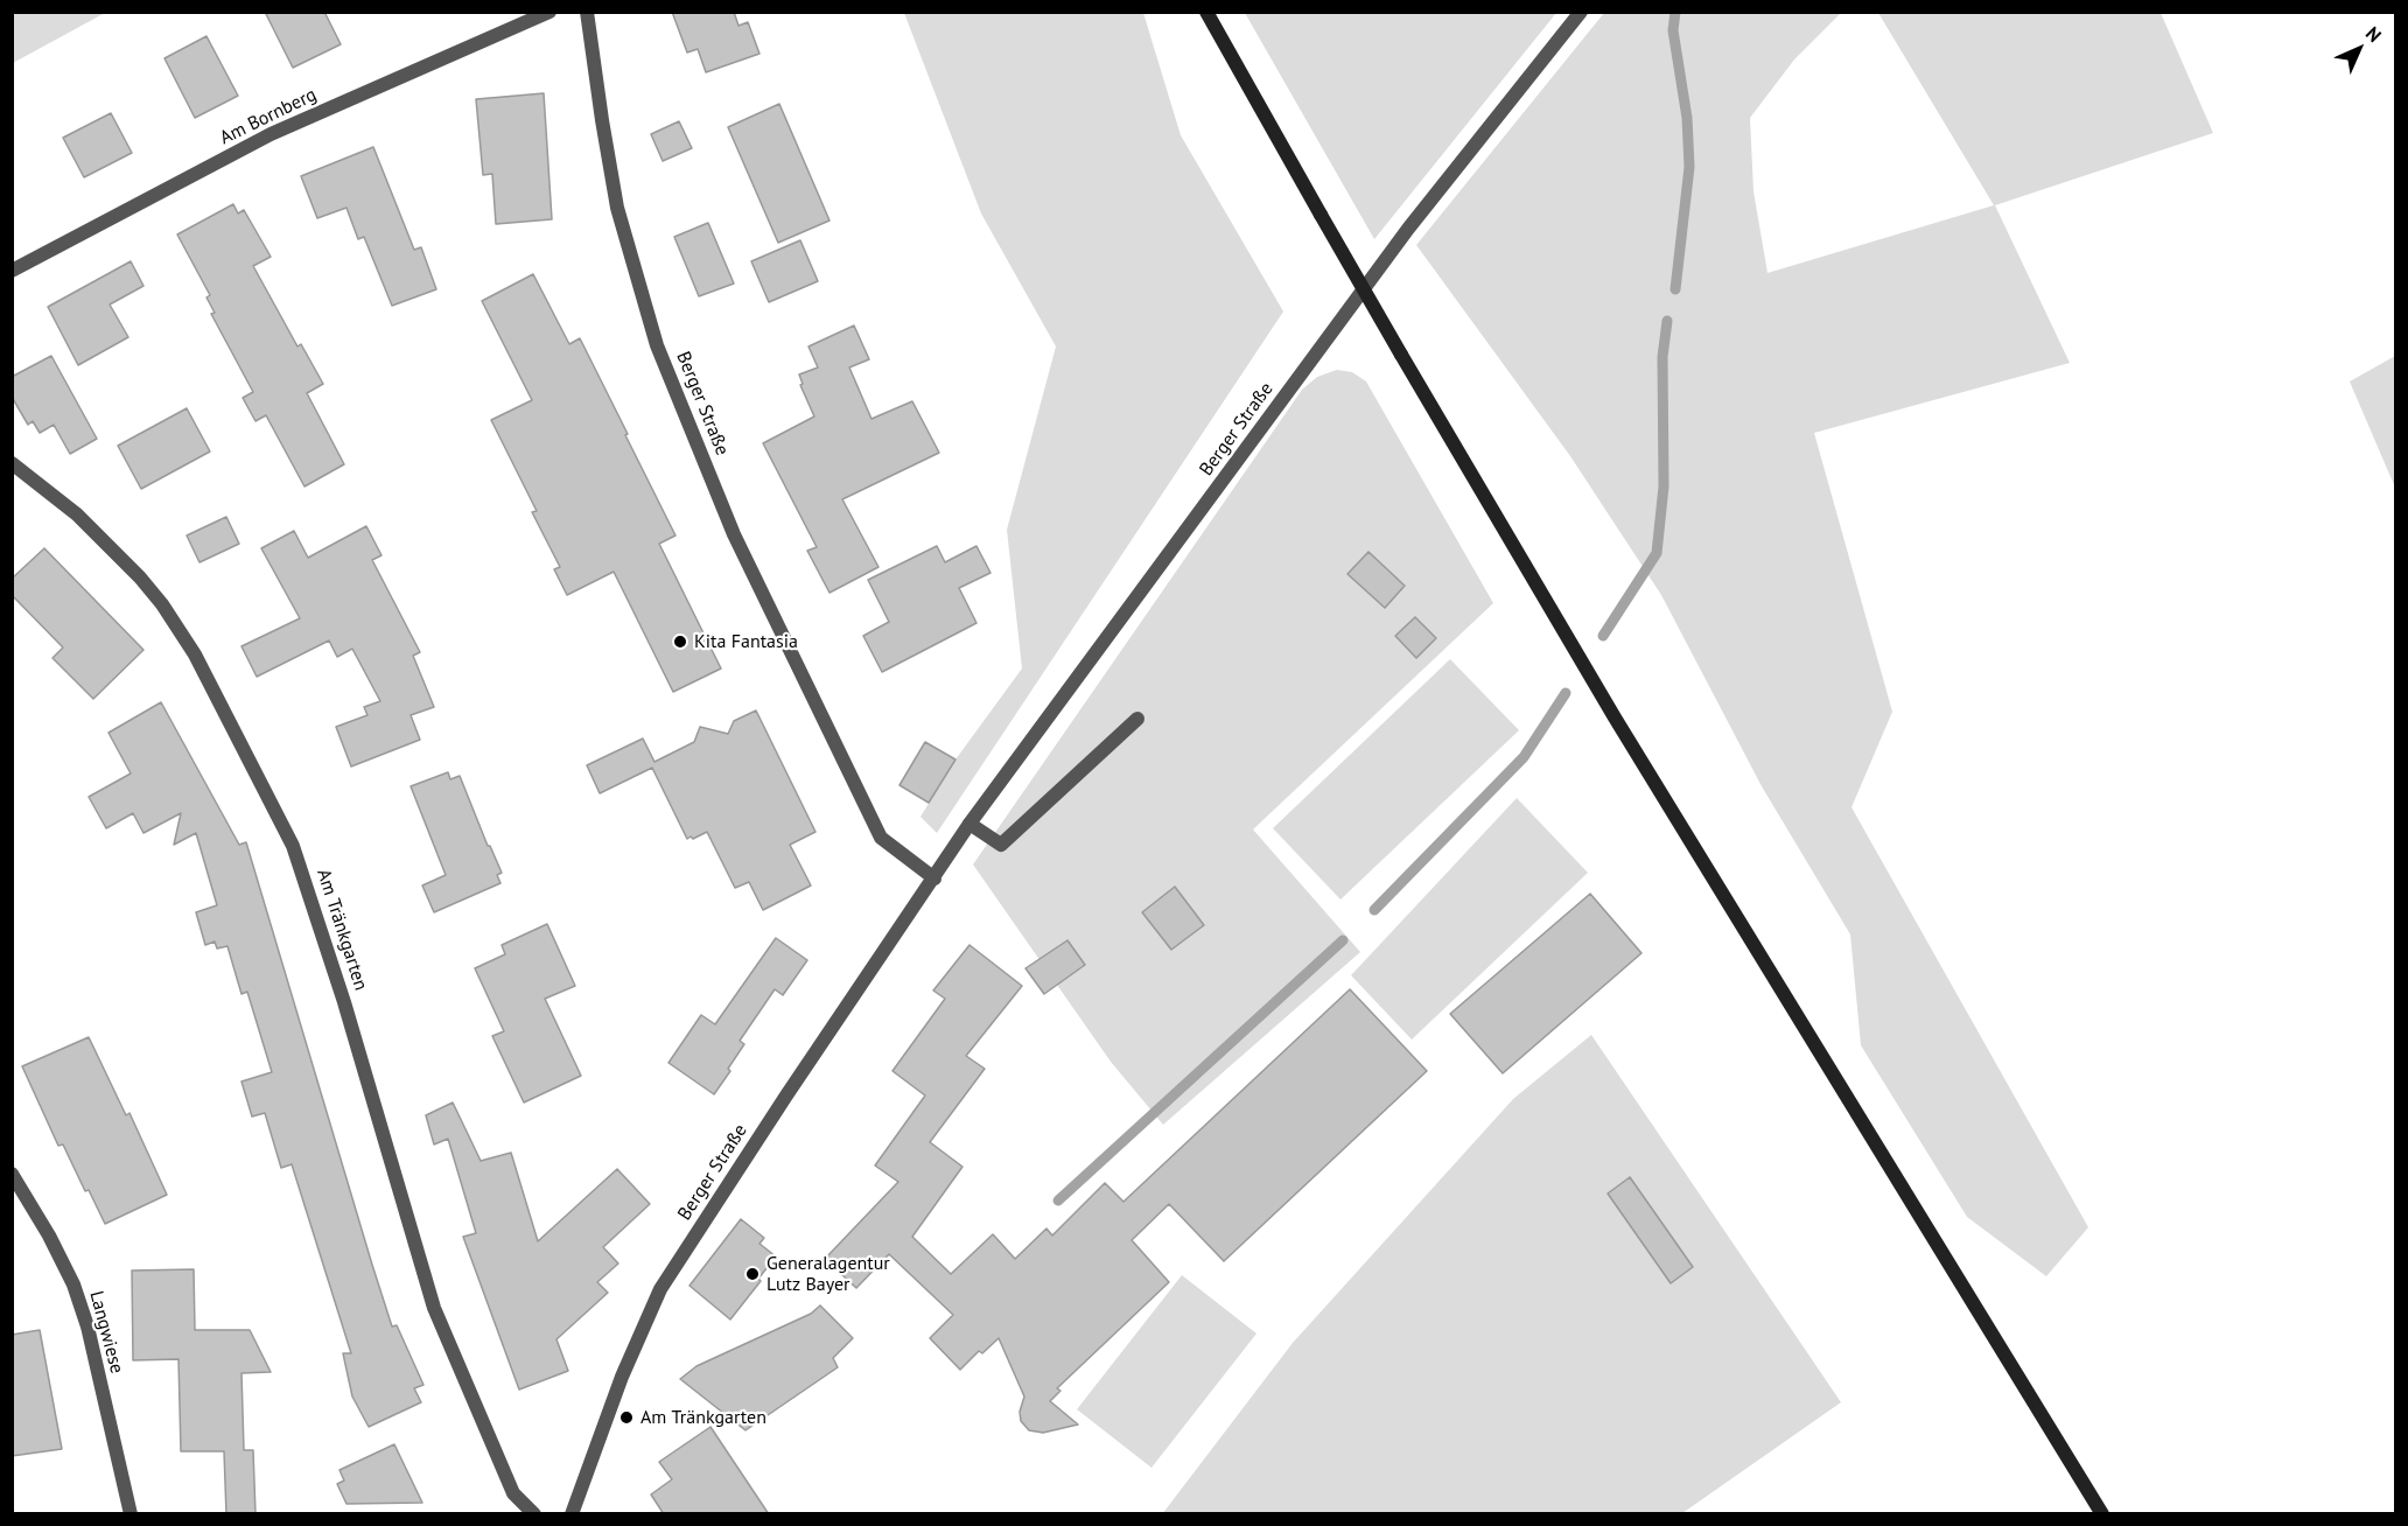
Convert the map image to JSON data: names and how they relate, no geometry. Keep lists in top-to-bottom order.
{
  "streets": {
    "street": [
      "Am Bornberg",
      "Berger Straße",
      "Am Tränkgarten",
      "Langwiese"
    ]
  },
  "places": ["Kita Fantasia", "Generalagentur Lutz Bayer", "Am Tränkgarten"],
  "north": "top right"
}
